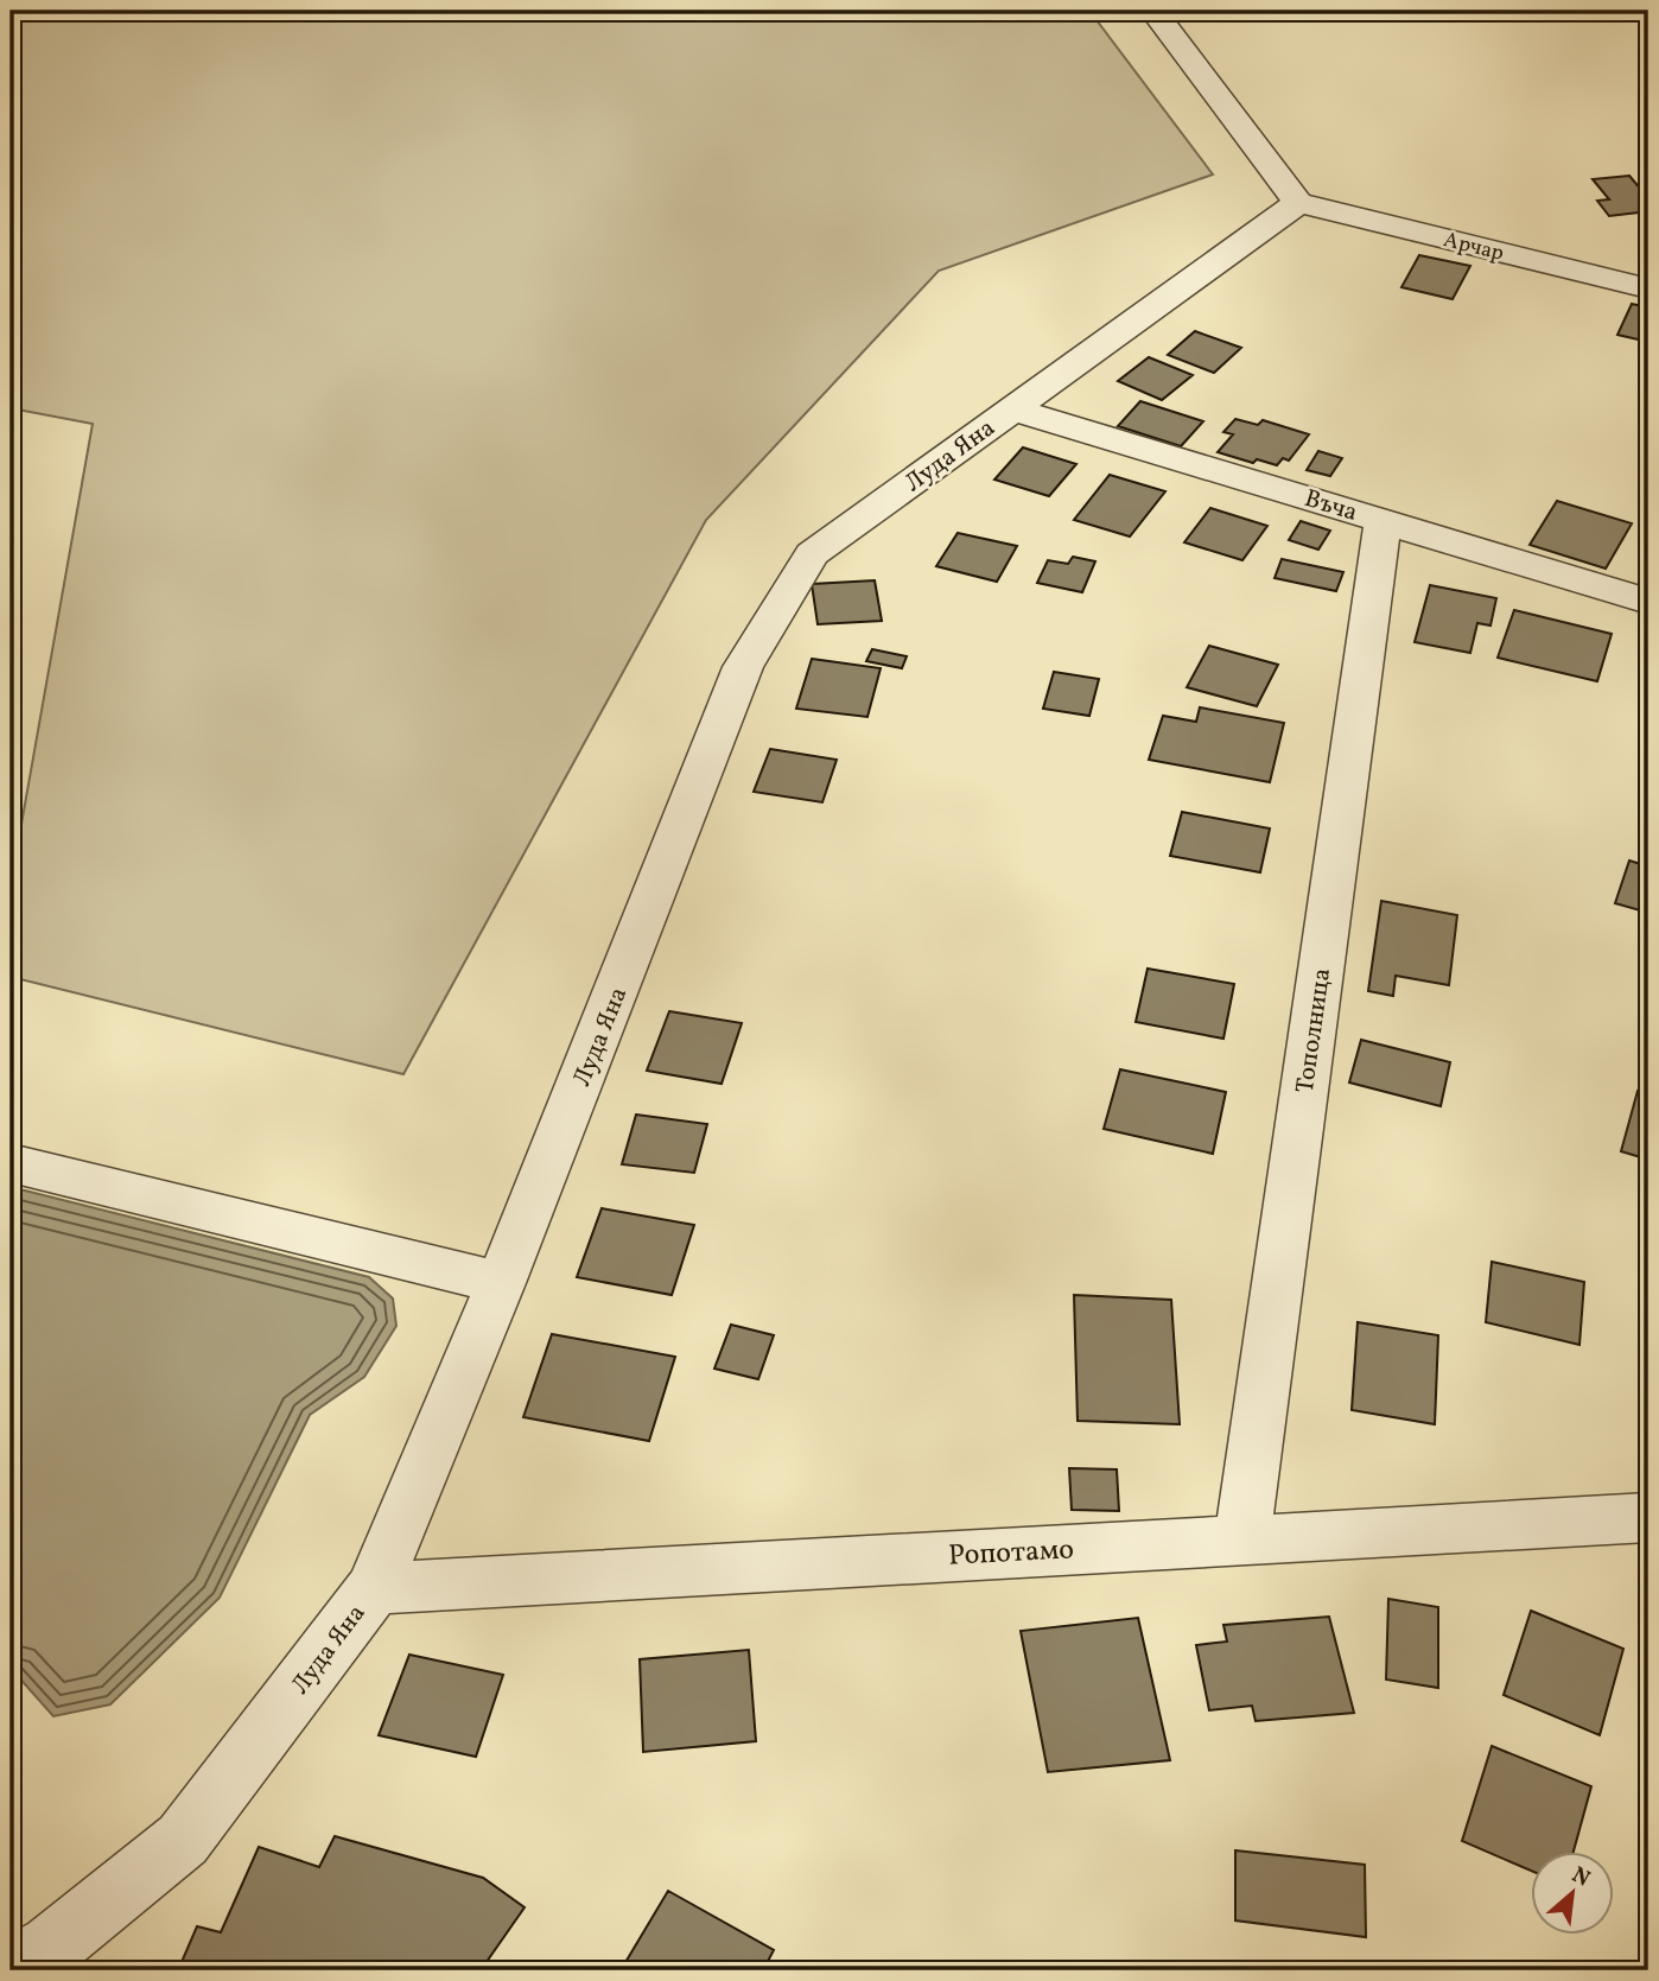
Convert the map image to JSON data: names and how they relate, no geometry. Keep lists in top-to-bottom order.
{
  "streets": {
    "street": [
      "Арчар",
      "Луда Яна",
      "Въча",
      "Тополница",
      "Ропотамо"
    ]
  },
  "crossings": [
    ["Арчар", "Луда Яна"],
    ["Луда Яна", "Въча"],
    ["Луда Яна", "Ропотамо"],
    ["Въча", "Тополница"],
    ["Тополница", "Ропотамо"]
  ],
  "north": "top right"
}
